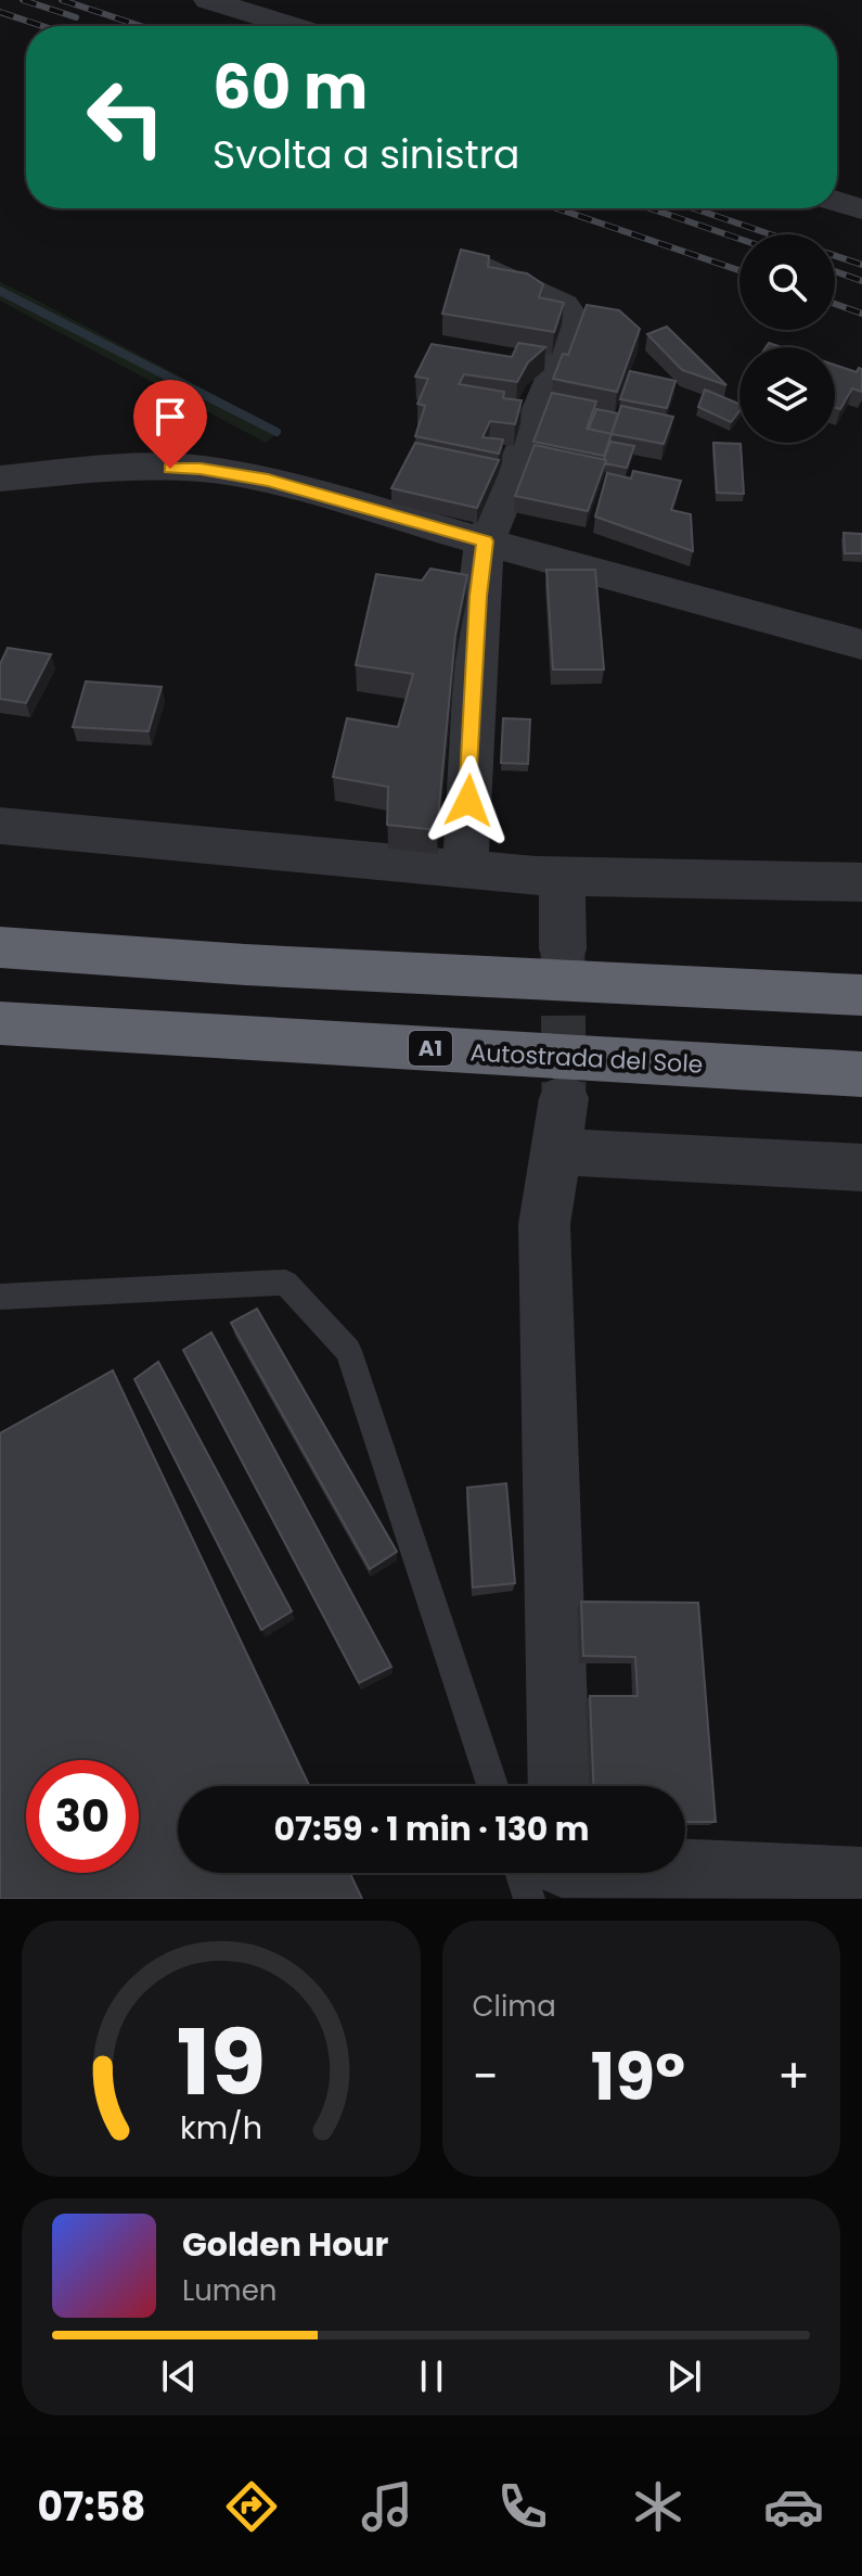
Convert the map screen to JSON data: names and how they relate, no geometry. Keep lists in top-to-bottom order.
{
  "streets": {
    "highway": ["A1", "Autostrada del Sole"]
  },
  "page": {
    "turn": ["60 m", "Svolta a sinistra"],
    "limit": "30",
    "trip": "07:59 · 1 min · 130 m",
    "tile": "Clima",
    "heat": ["−", "19°", "+"],
    "song": ["Golden Hour", "Lumen"],
    "tabs": "07:58",
    "gauge": ["19", "km/h"]
  }
}
